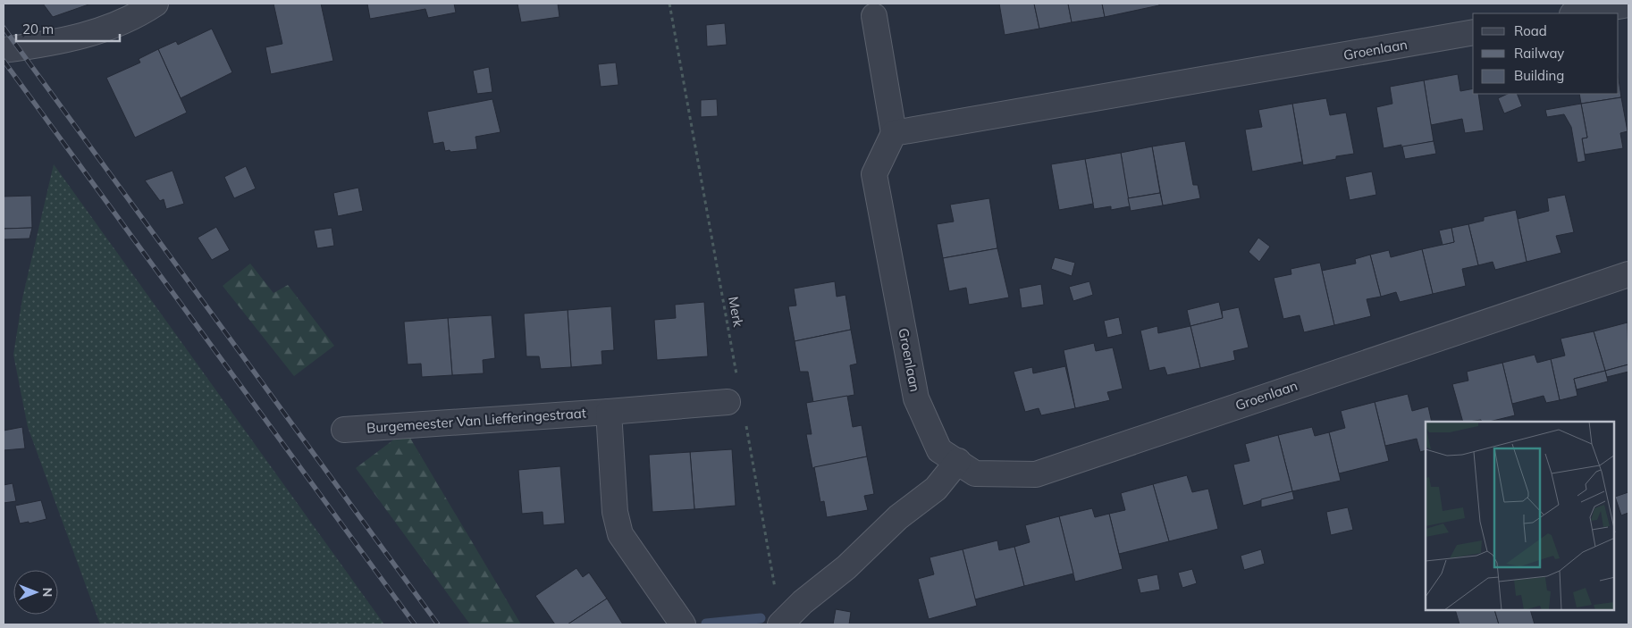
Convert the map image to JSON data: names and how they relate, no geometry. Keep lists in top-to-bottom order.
{
  "streets": {
    "street": ["Groenlaan", "Burgemeester Van Liefferingestraat"],
    "path": ["Merk"]
  },
  "crossings": [
    ["Merk", "Burgemeester Van Liefferingestraat"]
  ],
  "legend": ["Road", "Railway", "Building"],
  "scale_bar": "20 m",
  "north": "right"
}
